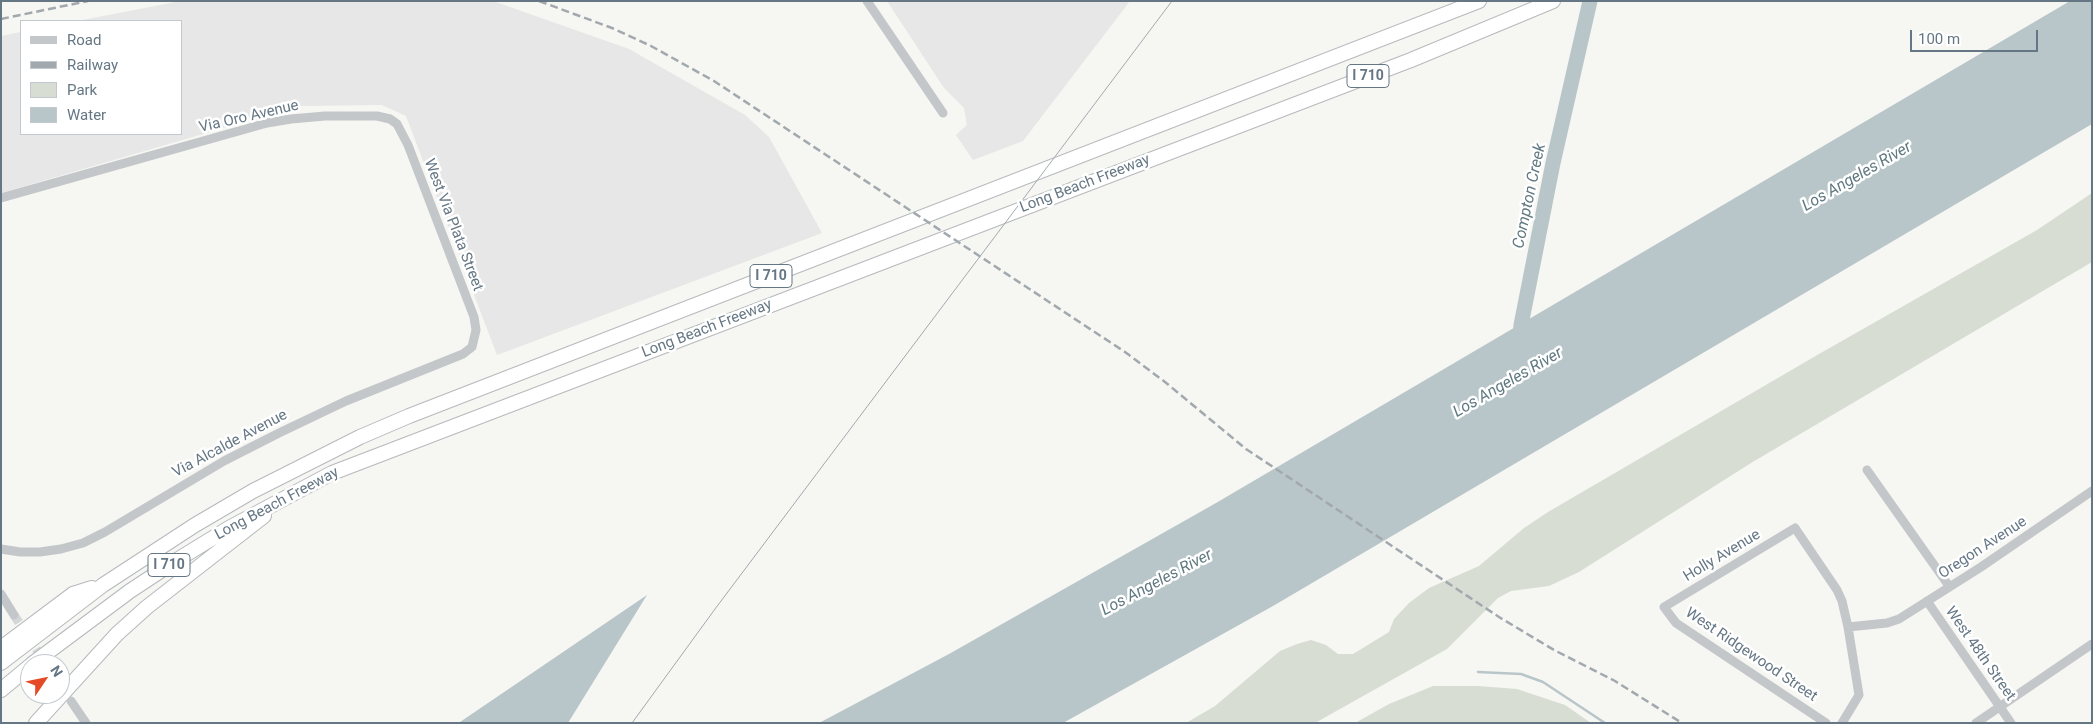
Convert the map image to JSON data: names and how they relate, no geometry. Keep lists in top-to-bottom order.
{
  "streets": {
    "highway": ["I 710", "Long Beach Freeway"],
    "street": [
      "Via Oro Avenue",
      "West Via Plata Street",
      "Via Alcalde Avenue",
      "Oregon Avenue",
      "Holly Avenue",
      "West 48th Street",
      "West Ridgewood Street"
    ]
  },
  "crossings": [
    ["Via Oro Avenue", "West Via Plata Street"],
    ["West Via Plata Street", "Via Alcalde Avenue"],
    ["Oregon Avenue", "Holly Avenue"],
    ["Oregon Avenue", "West 48th Street"],
    ["Holly Avenue", "West Ridgewood Street"]
  ],
  "water": ["Los Angeles River", "Compton Creek"],
  "legend": [
    "Road",
    "Railway",
    "Park",
    "Water"
  ],
  "scale_bar": "100 m",
  "north": "top right"
}
